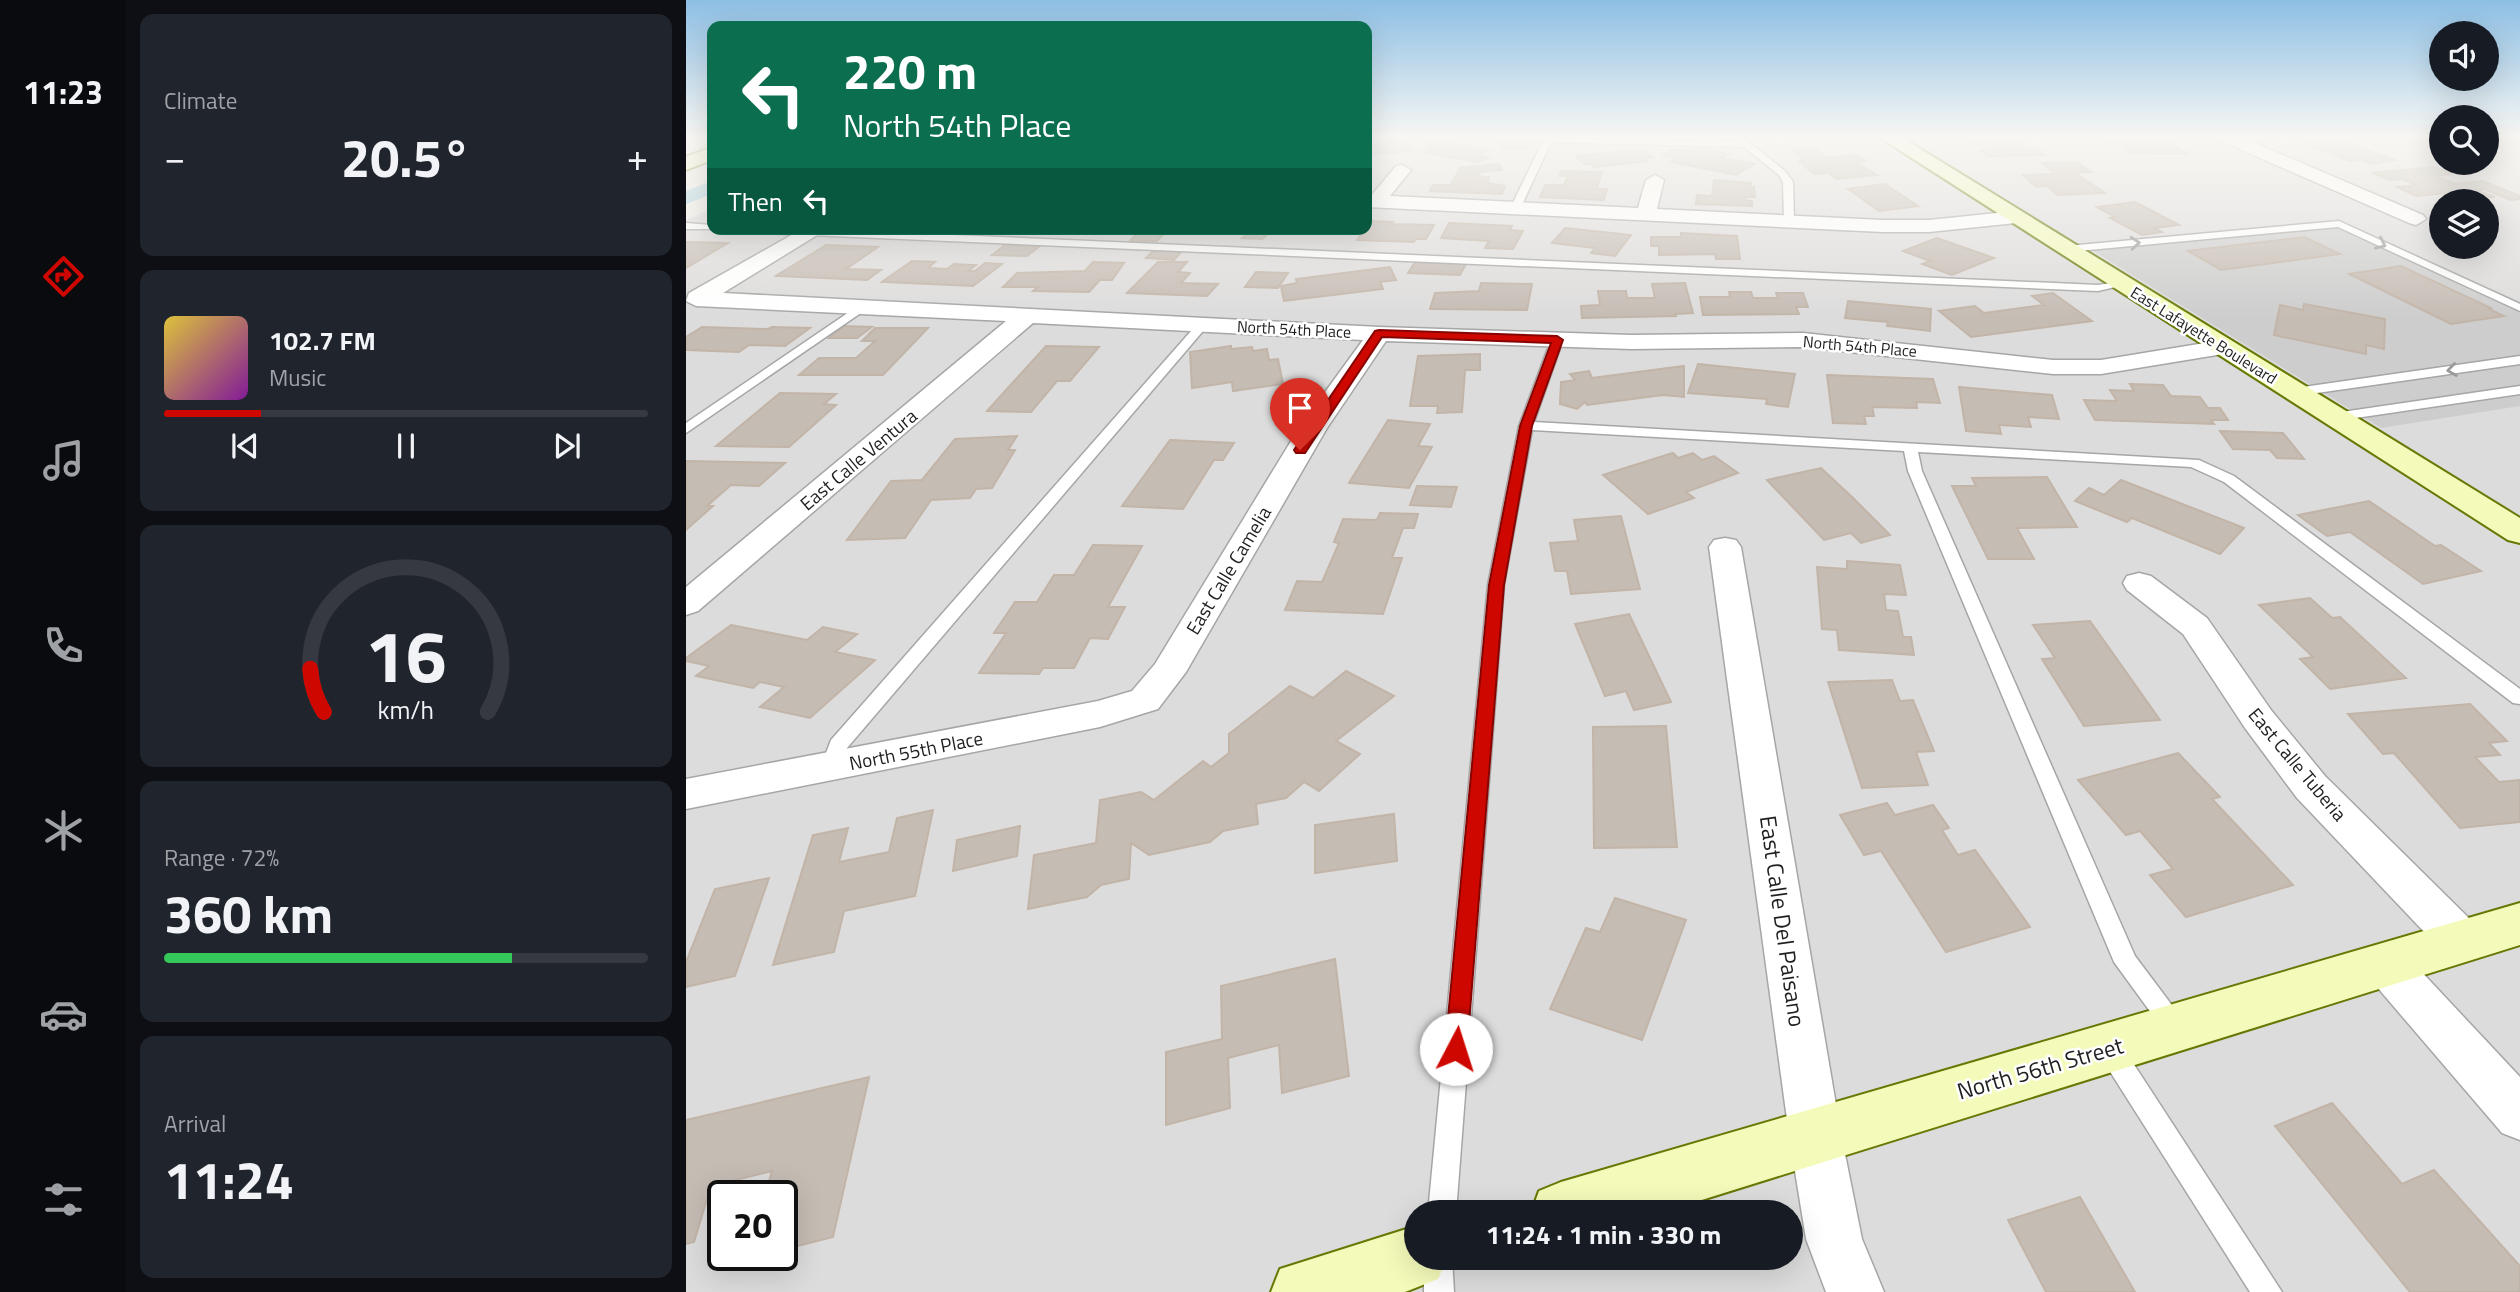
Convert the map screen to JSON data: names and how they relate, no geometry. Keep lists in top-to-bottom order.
{
  "streets": {
    "street": [
      "North 54th Place",
      "East Lafayette Boulevard",
      "East Calle Ventura",
      "East Calle Camelia",
      "North 55th Place",
      "East Calle Tuberia",
      "East Calle Del Paisano",
      "North 56th Street"
    ]
  },
  "crossings": [
    ["North 54th Place", "East Lafayette Boulevard"],
    ["North 54th Place", "East Calle Ventura"],
    ["North 54th Place", "East Calle Camelia"],
    ["East Calle Camelia", "North 55th Place"],
    ["East Calle Tuberia", "North 56th Street"],
    ["East Calle Del Paisano", "North 56th Street"]
  ],
  "page": {
    "tabs": "11:23",
    "tile": [
      "Climate",
      ["Range · 72%", "360 km"],
      ["Arrival", "11:24"]
    ],
    "turn": ["220 m", "North 54th Place"],
    "heat": ["−", "20.5°", "+"],
    "then": "Then",
    "song": ["102.7 FM", "Music"],
    "limit": "20",
    "trip": "11:24 · 1 min · 330 m",
    "gauge": ["16", "km/h"]
  }
}
